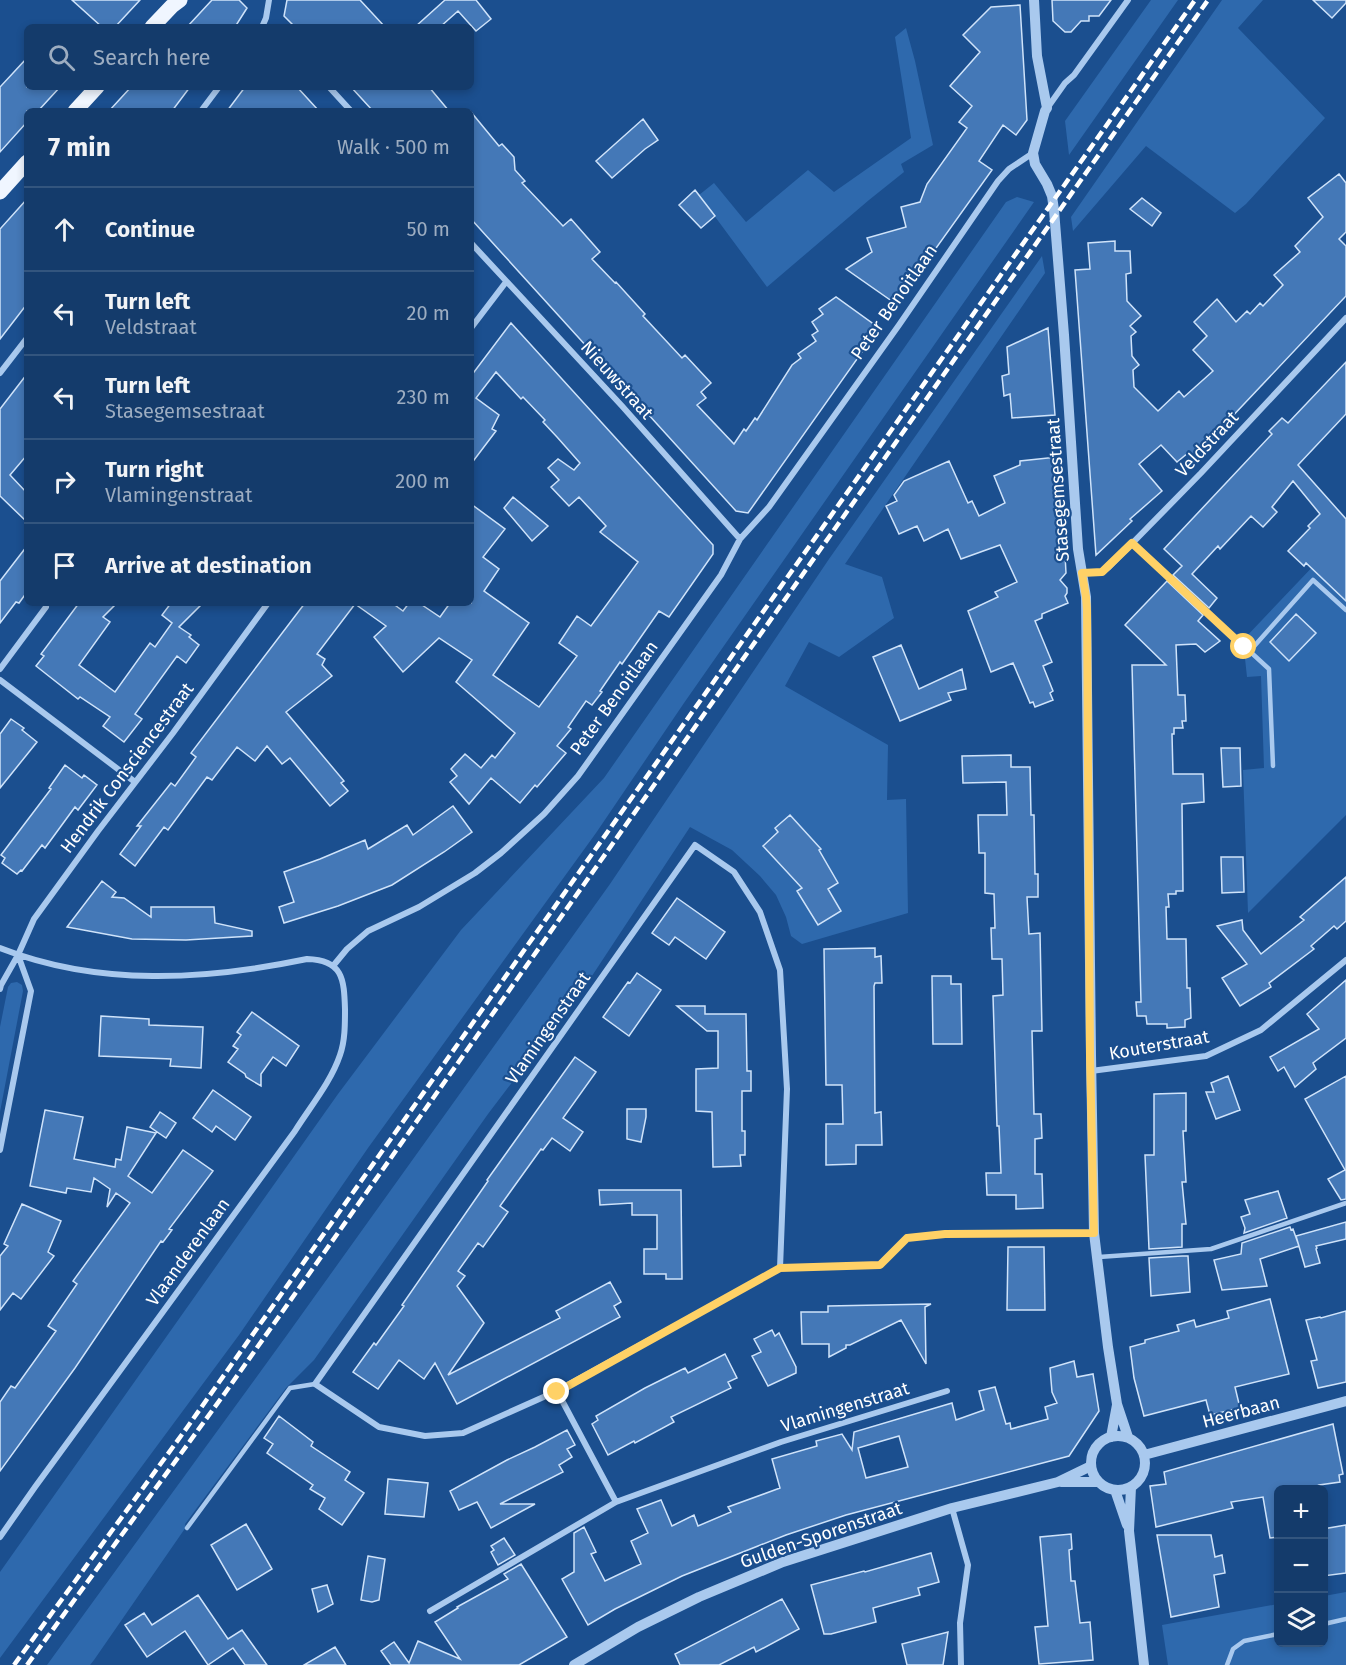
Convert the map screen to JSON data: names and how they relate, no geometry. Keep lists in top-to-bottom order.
{
  "streets": {
    "street": [
      "Peter Benoitlaan",
      "Nieuwstraat",
      "Veldstraat",
      "Stasegemsestraat",
      "Hendrik Consciencestraat",
      "Vlamingenstraat",
      "Kouterstraat",
      "Vlaanderenlaan",
      "Heerbaan",
      "Gulden-Sporenstraat"
    ]
  },
  "crossings": [
    ["Peter Benoitlaan", "Nieuwstraat"],
    ["Peter Benoitlaan", "Stasegemsestraat"],
    ["Peter Benoitlaan", "Vlaanderenlaan"],
    ["Veldstraat", "Stasegemsestraat"],
    ["Stasegemsestraat", "Kouterstraat"],
    ["Stasegemsestraat", "Heerbaan"],
    ["Stasegemsestraat", "Gulden-Sporenstraat"],
    ["Heerbaan", "Gulden-Sporenstraat"]
  ],
  "page": {
    "search": "Search here",
    "heading": ["7 min", "Walk · 500 m"],
    "list": [
      ["Continue", "50 m"],
      ["Turn left", "Veldstraat", "20 m"],
      ["Turn left", "Stasegemsestraat", "230 m"],
      ["Turn right", "Vlamingenstraat", "200 m"],
      "Arrive at destination"
    ],
    "map_buttons": ["+", "−"]
  }
}
